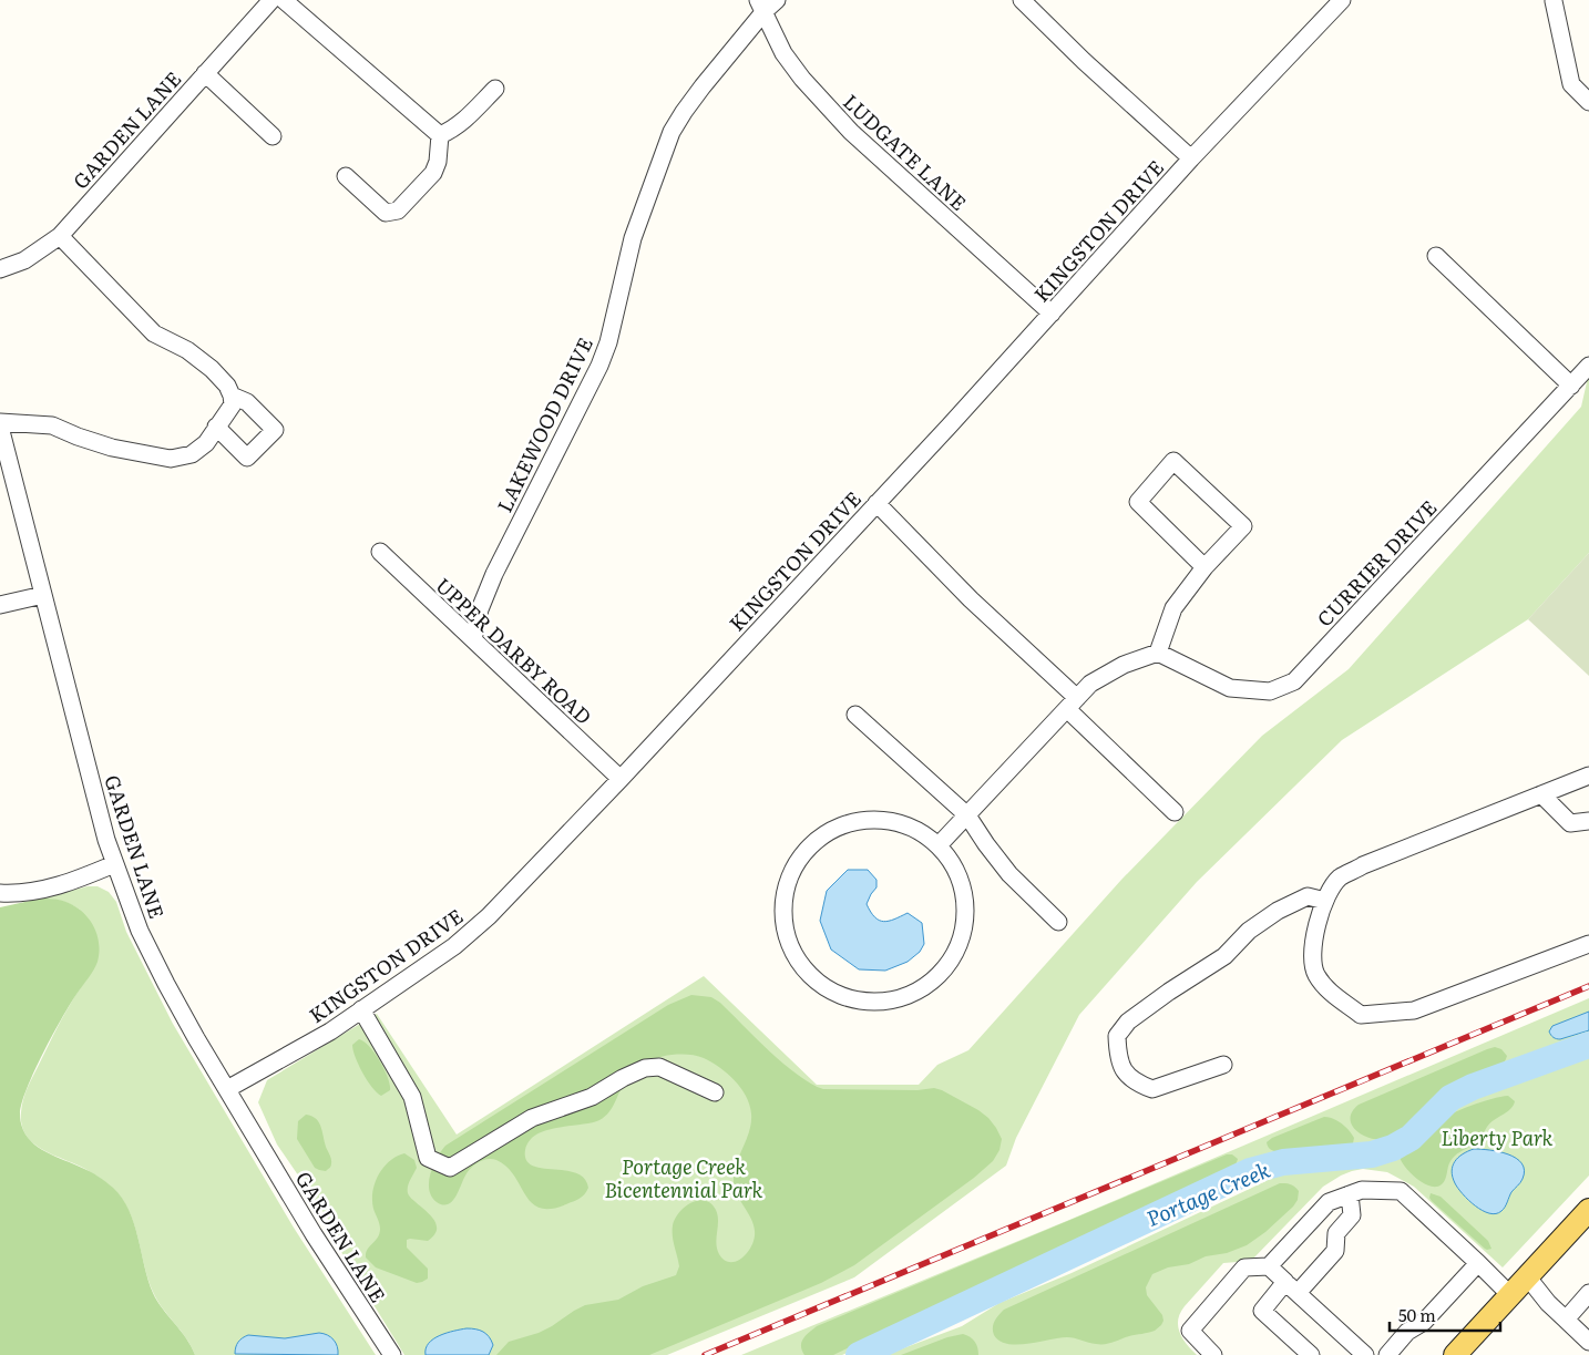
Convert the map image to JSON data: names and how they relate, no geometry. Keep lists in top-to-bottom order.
{
  "streets": {
    "street": [
      "GARDEN LANE",
      "LUDGATE LANE",
      "KINGSTON DRIVE",
      "LAKEWOOD DRIVE",
      "CURRIER DRIVE",
      "UPPER DARBY ROAD"
    ]
  },
  "crossings": [
    ["GARDEN LANE", "KINGSTON DRIVE"],
    ["LUDGATE LANE", "KINGSTON DRIVE"],
    ["LUDGATE LANE", "LAKEWOOD DRIVE"],
    ["KINGSTON DRIVE", "UPPER DARBY ROAD"],
    ["LAKEWOOD DRIVE", "UPPER DARBY ROAD"]
  ],
  "water": ["Portage Creek"],
  "parks": ["Liberty Park", "Portage Creek Bicentennial Park"],
  "scale_bar": "50 m"
}
